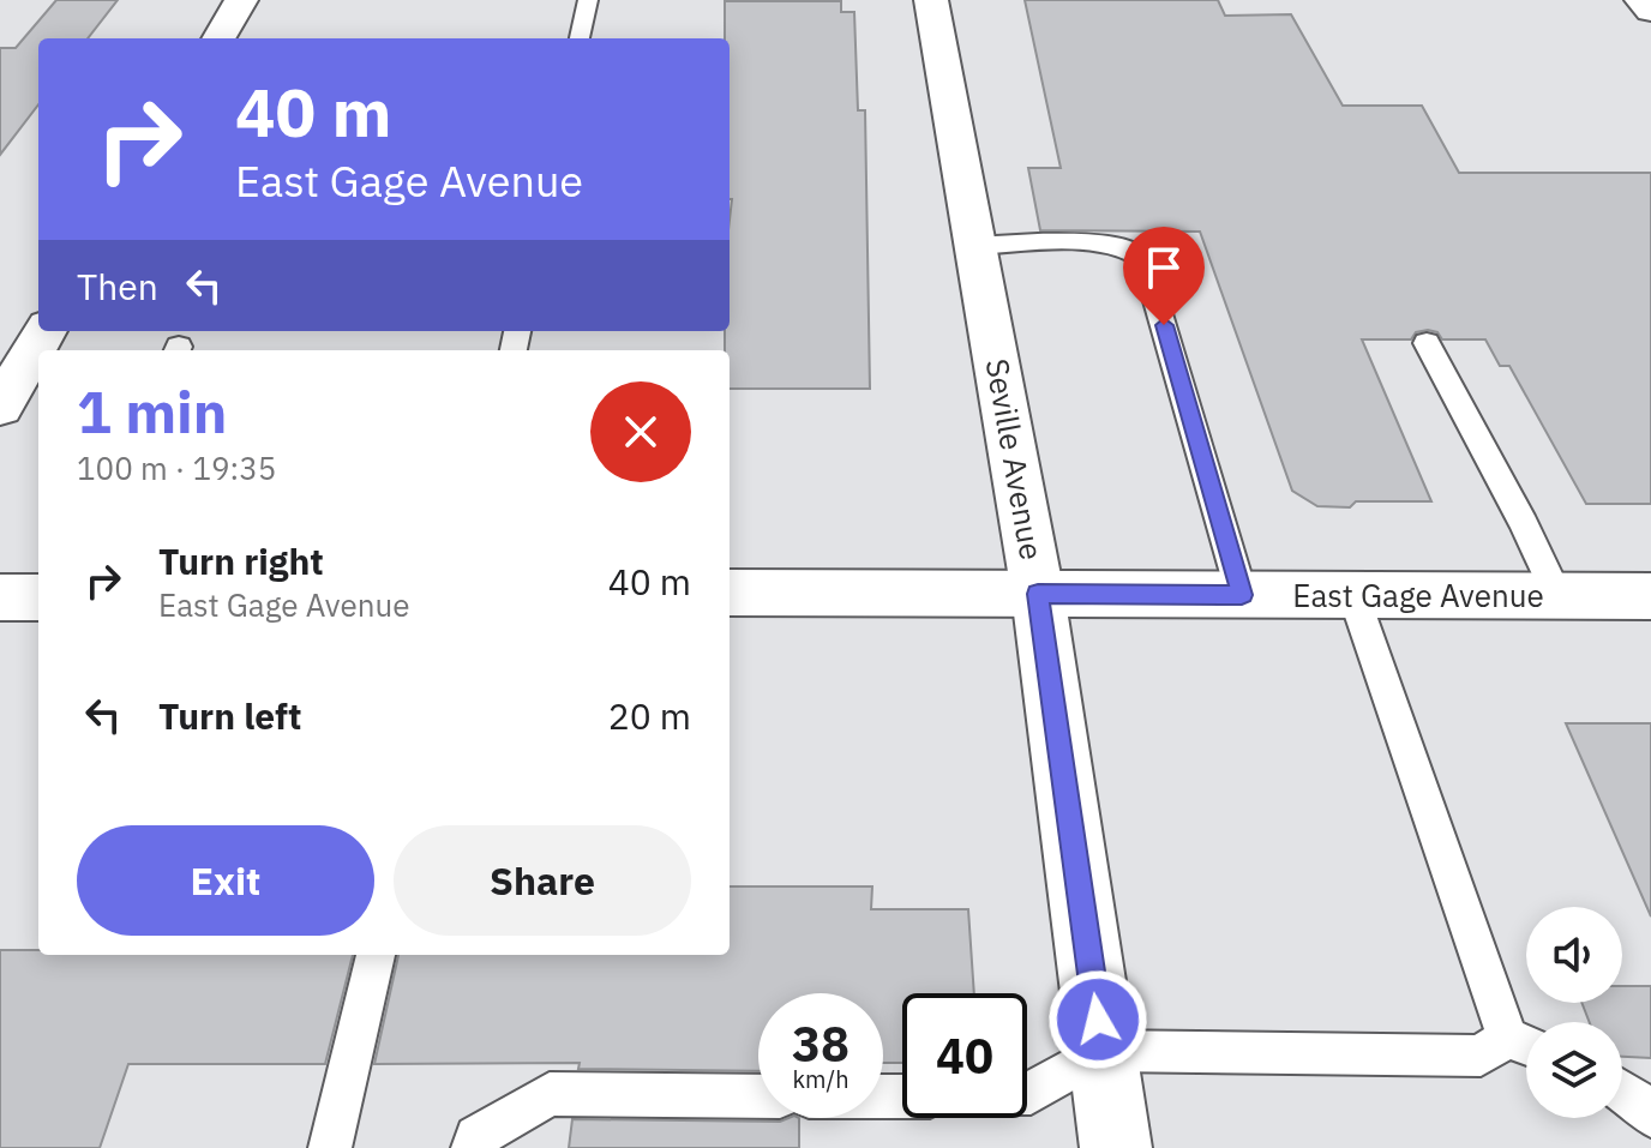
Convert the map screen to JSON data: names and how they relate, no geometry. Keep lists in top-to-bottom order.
{
  "streets": {
    "street": ["Seville Avenue", "East Gage Avenue"]
  },
  "crossings": [
    ["Seville Avenue", "East Gage Avenue"]
  ],
  "page": {
    "turn": ["40 m", "East Gage Avenue"],
    "then": "Then",
    "heading": ["1 min", "100 m · 19:35"],
    "list": [
      {
        "name": "Turn right",
        "note": "East Gage Avenue",
        "value": "40 m"
      },
      {
        "name": "Turn left",
        "value": "20 m"
      }
    ],
    "buttons": ["Exit", "Share"],
    "speed": "38 km/h",
    "limit": "40"
  }
}
